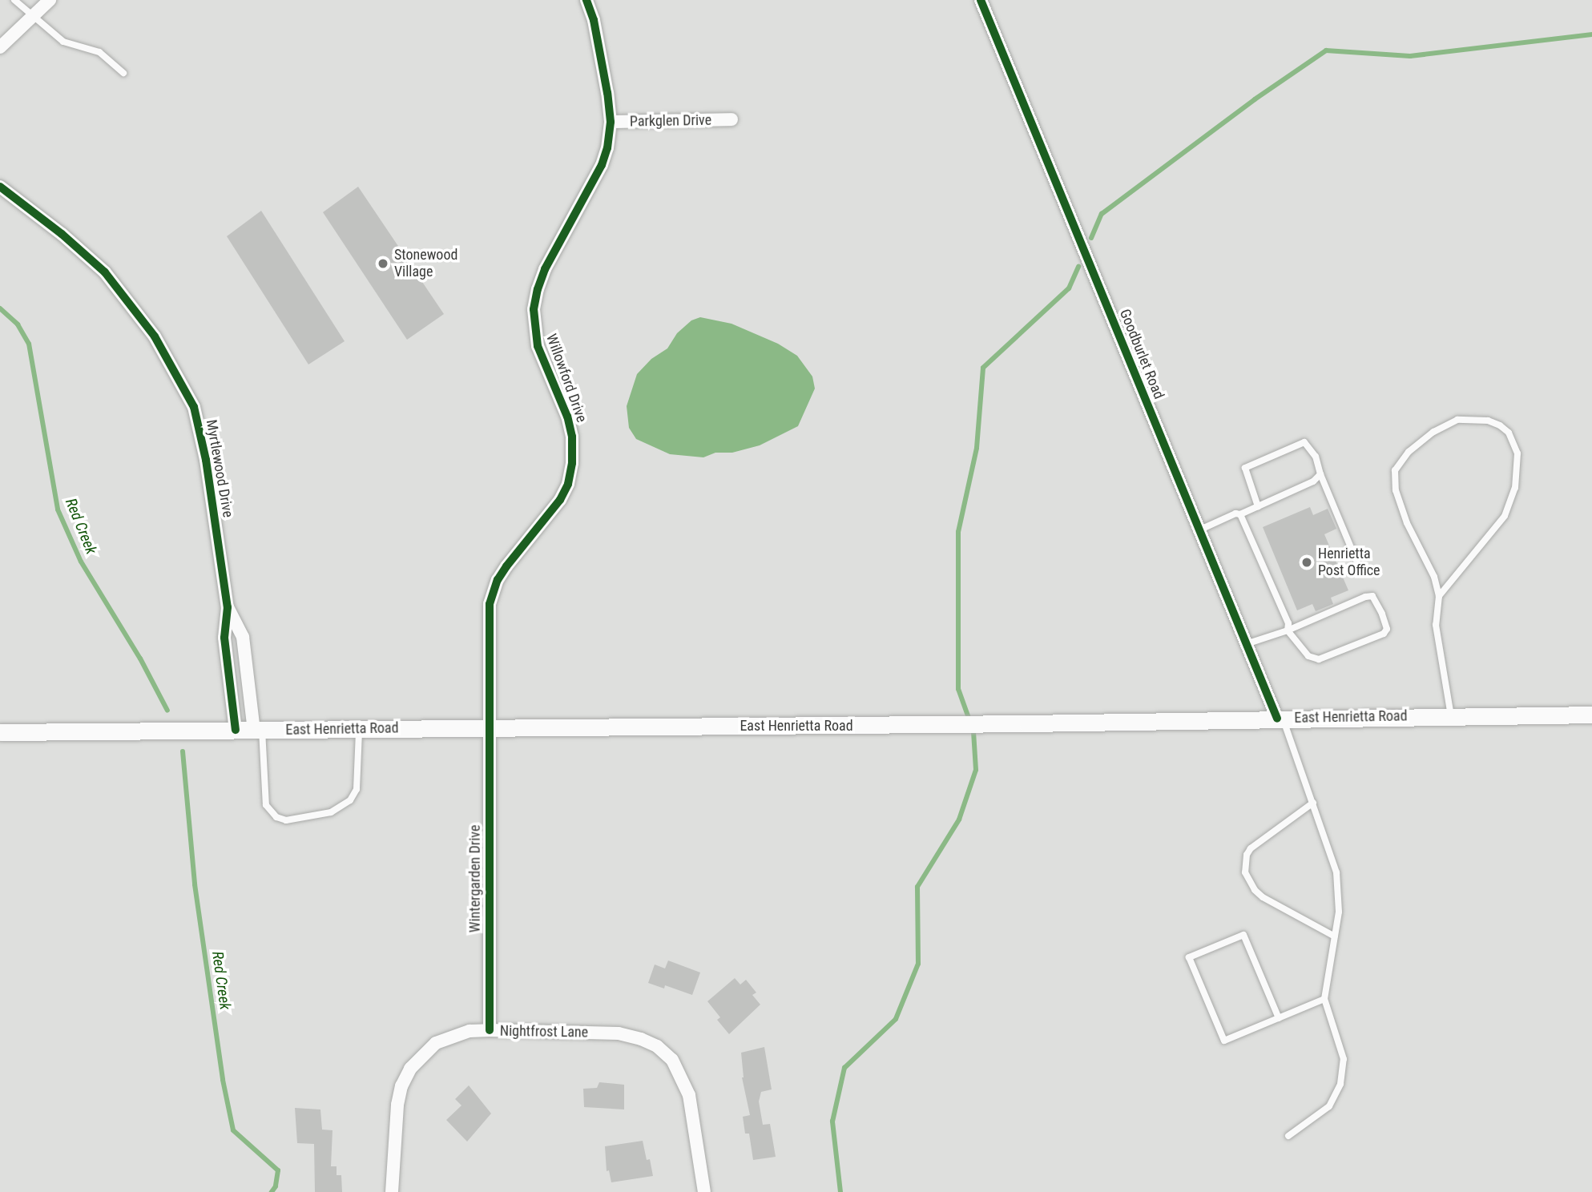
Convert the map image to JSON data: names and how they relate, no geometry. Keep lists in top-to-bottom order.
{
  "streets": {
    "main road": ["East Henrietta Road"],
    "street": [
      "Parkglen Drive",
      "Goodburlet Road",
      "Willowford Drive",
      "Myrtlewood Drive",
      "Wintergarden Drive",
      "Nightfrost Lane"
    ]
  },
  "crossings": [
    ["Parkglen Drive", "Willowford Drive"],
    ["Goodburlet Road", "East Henrietta Road"],
    ["Willowford Drive", "East Henrietta Road"],
    ["Willowford Drive", "Wintergarden Drive"],
    ["Myrtlewood Drive", "East Henrietta Road"],
    ["East Henrietta Road", "Wintergarden Drive"],
    ["Wintergarden Drive", "Nightfrost Lane"]
  ],
  "water": ["Red Creek"],
  "places": ["Stonewood Village", "Henrietta Post Office"]
}
